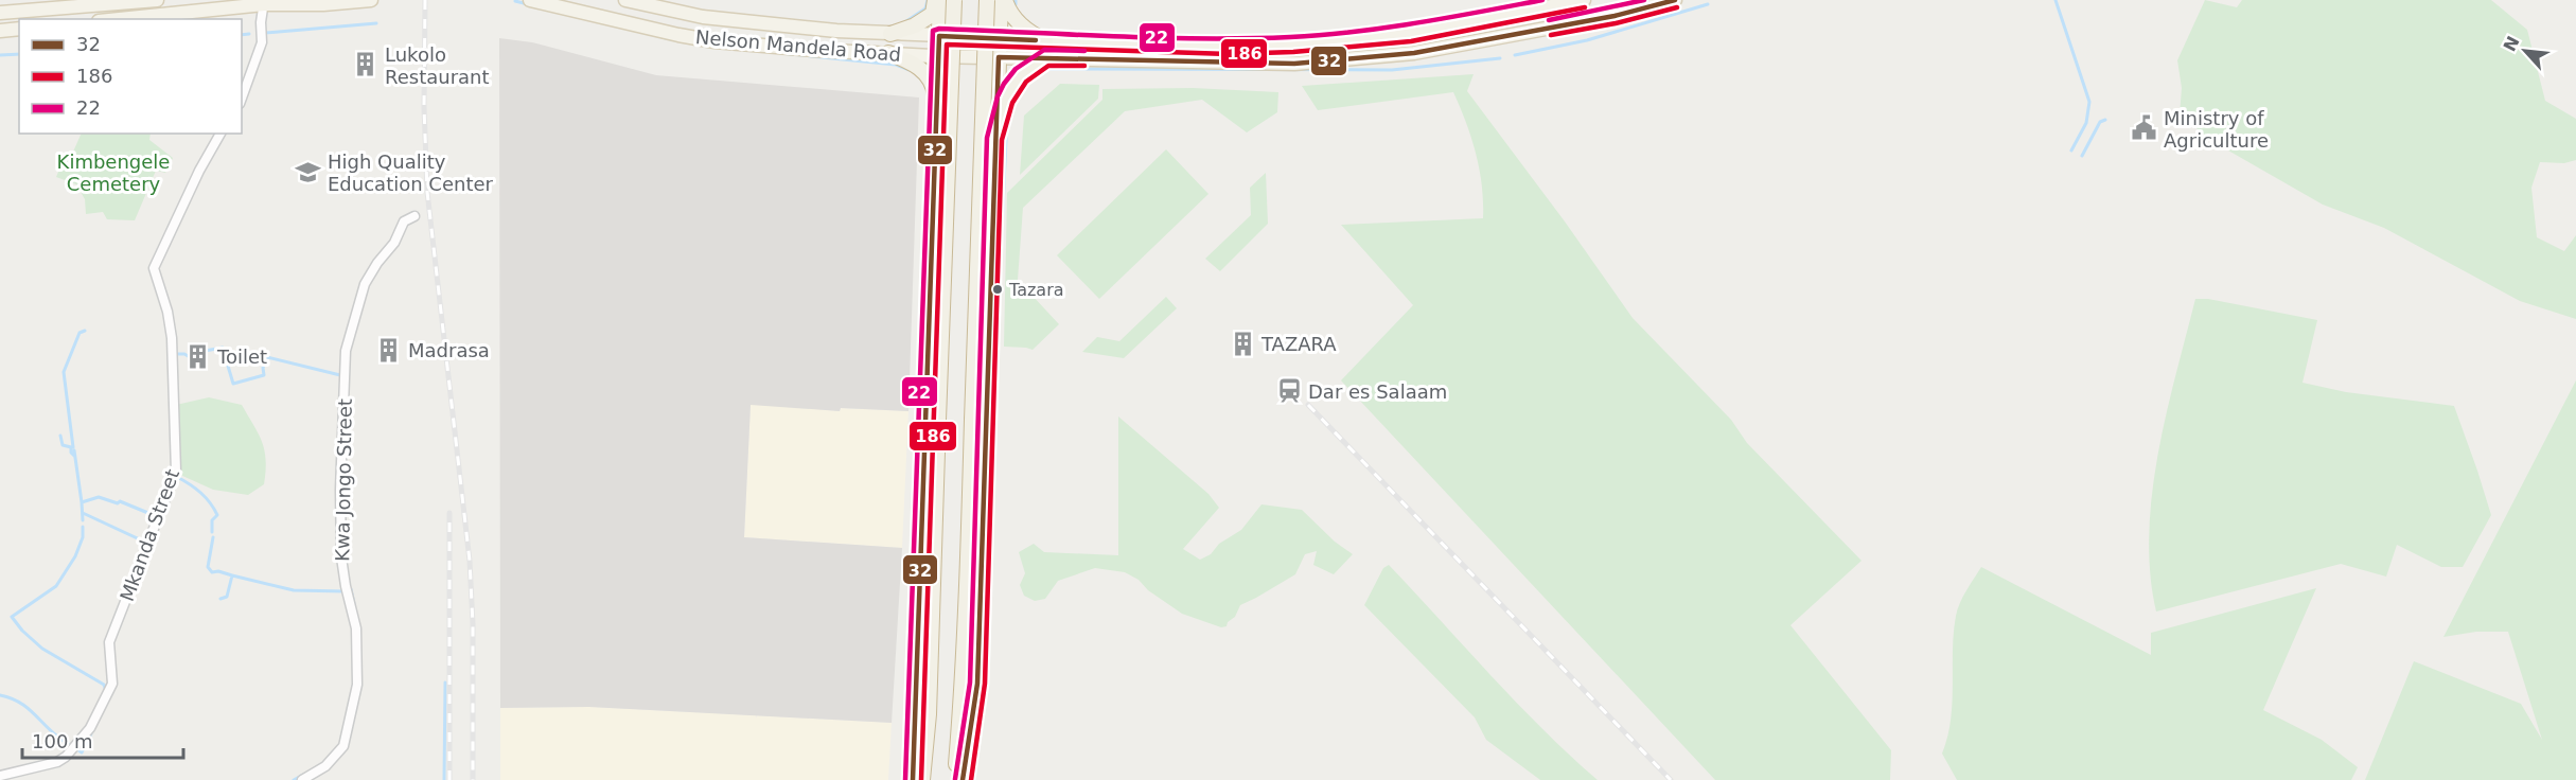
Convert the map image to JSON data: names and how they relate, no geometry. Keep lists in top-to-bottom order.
{
  "streets": {
    "main road": ["Nelson Mandela Road"],
    "street": ["Kwa Jongo Street", "Mkanda Street"]
  },
  "parks": ["Kimbengele Cemetery"],
  "places": {
    "building": [
      "Lukolo Restaurant",
      "TAZARA",
      "Madrasa",
      "Toilet"
    ],
    "public building": ["Ministry of Agriculture"],
    "school or university": ["High Quality Education Center"],
    "other": ["Tazara"],
    "station": ["Dar es Salaam"]
  },
  "lines": ["transit line 32", "transit line 22", "transit line 186"],
  "legend": ["32", "186", "22"],
  "scale_bar": "100 m",
  "north": "top left"
}
